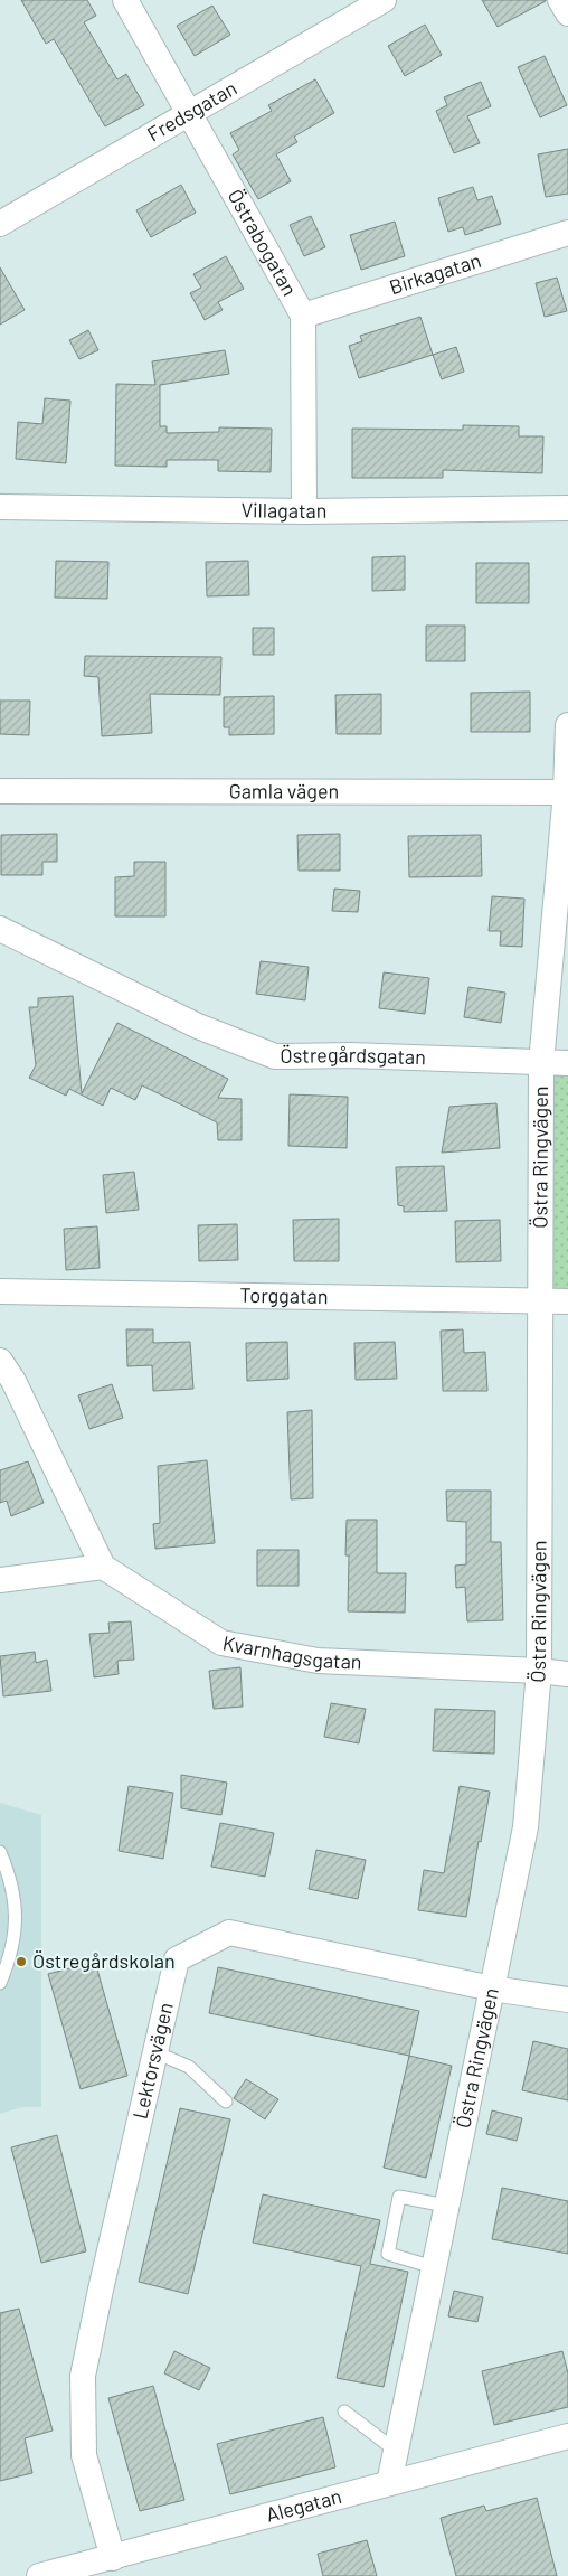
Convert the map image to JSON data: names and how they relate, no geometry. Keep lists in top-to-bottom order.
{
  "streets": {
    "street": [
      "Fredsgatan",
      "Östrabogatan",
      "Birkagatan",
      "Villagatan",
      "Gamla vägen",
      "Östregårdsgatan",
      "Östra Ringvägen",
      "Torggatan",
      "Kvarnhagsgatan",
      "Lektorsvägen",
      "Alegatan"
    ]
  },
  "crossings": [
    ["Fredsgatan", "Östrabogatan"],
    ["Östrabogatan", "Birkagatan"],
    ["Östrabogatan", "Villagatan"],
    ["Gamla vägen", "Östra Ringvägen"],
    ["Östregårdsgatan", "Östra Ringvägen"],
    ["Östra Ringvägen", "Torggatan"],
    ["Östra Ringvägen", "Kvarnhagsgatan"],
    ["Östra Ringvägen", "Lektorsvägen"],
    ["Östra Ringvägen", "Alegatan"],
    ["Lektorsvägen", "Alegatan"]
  ],
  "places": ["Östregårdskolan"]
}
